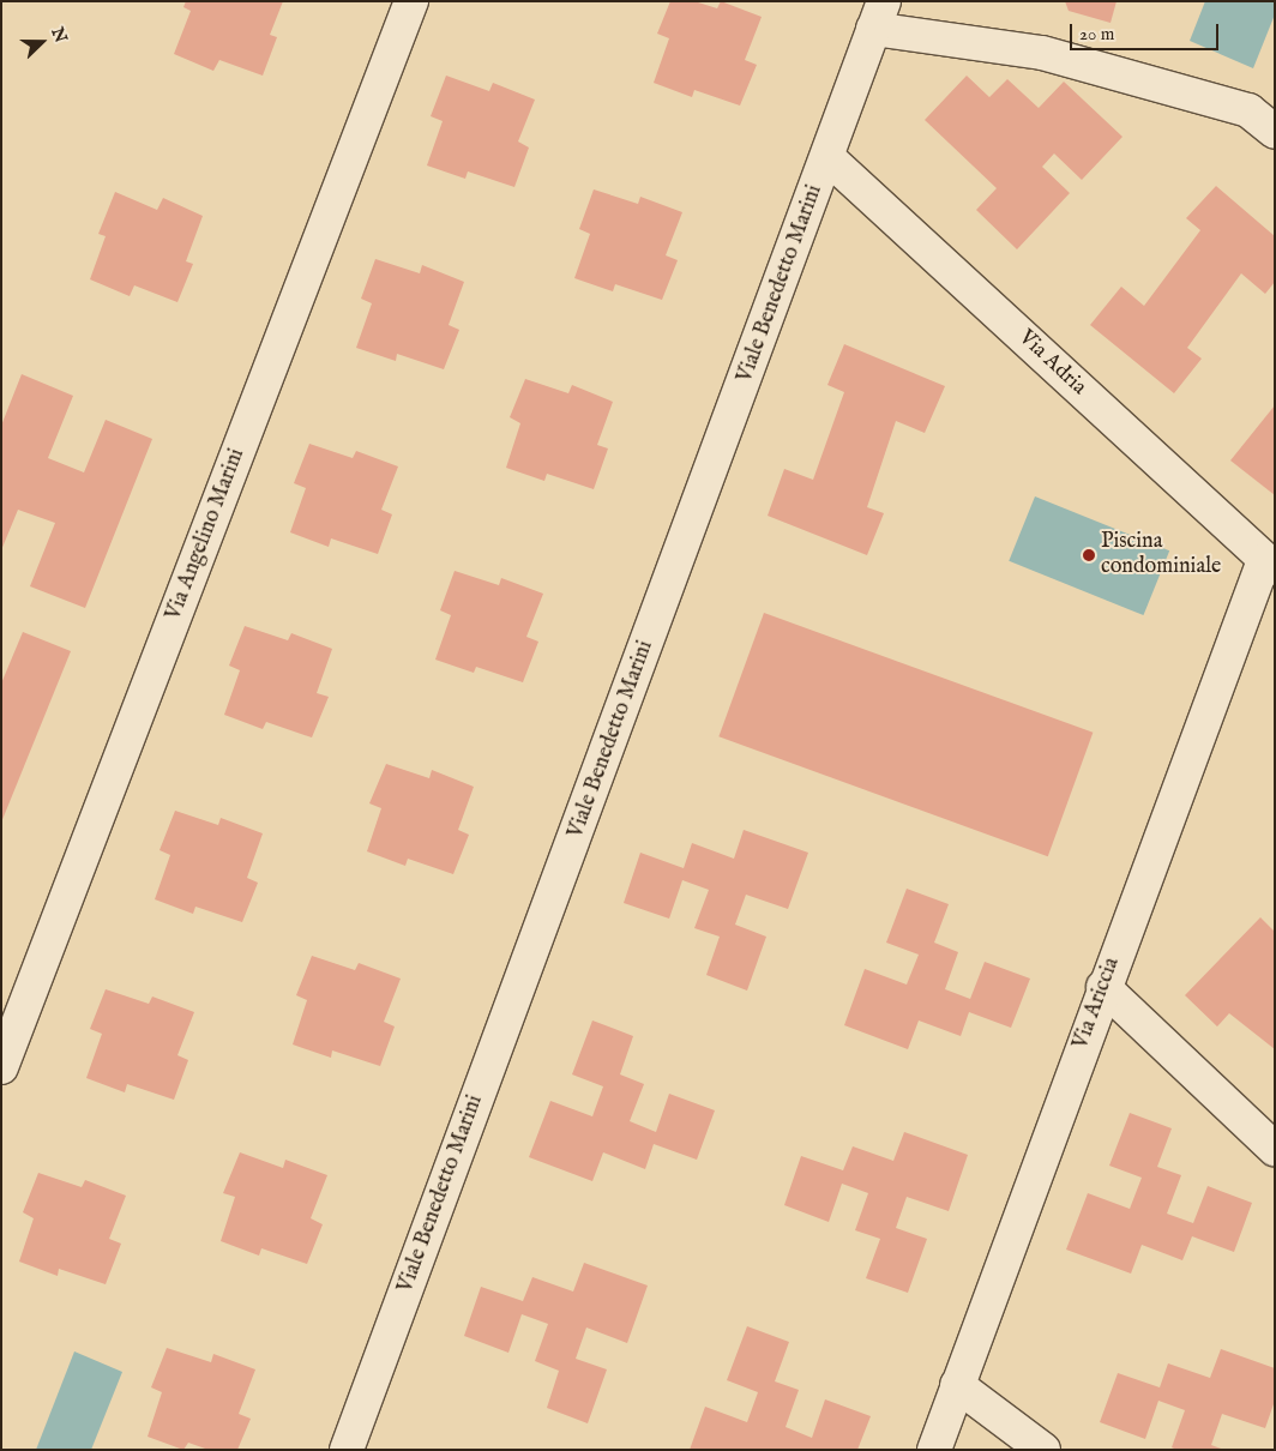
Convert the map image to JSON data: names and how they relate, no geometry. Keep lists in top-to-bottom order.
{
  "streets": {
    "street": [
      "Viale Benedetto Marini",
      "Via Adria",
      "Via Angelino Marini",
      "Via Ariccia"
    ]
  },
  "crossings": [
    ["Viale Benedetto Marini", "Via Adria"],
    ["Via Adria", "Via Ariccia"]
  ],
  "places": ["Piscina condominiale"],
  "scale_bar": "20 m",
  "north": "right"
}
